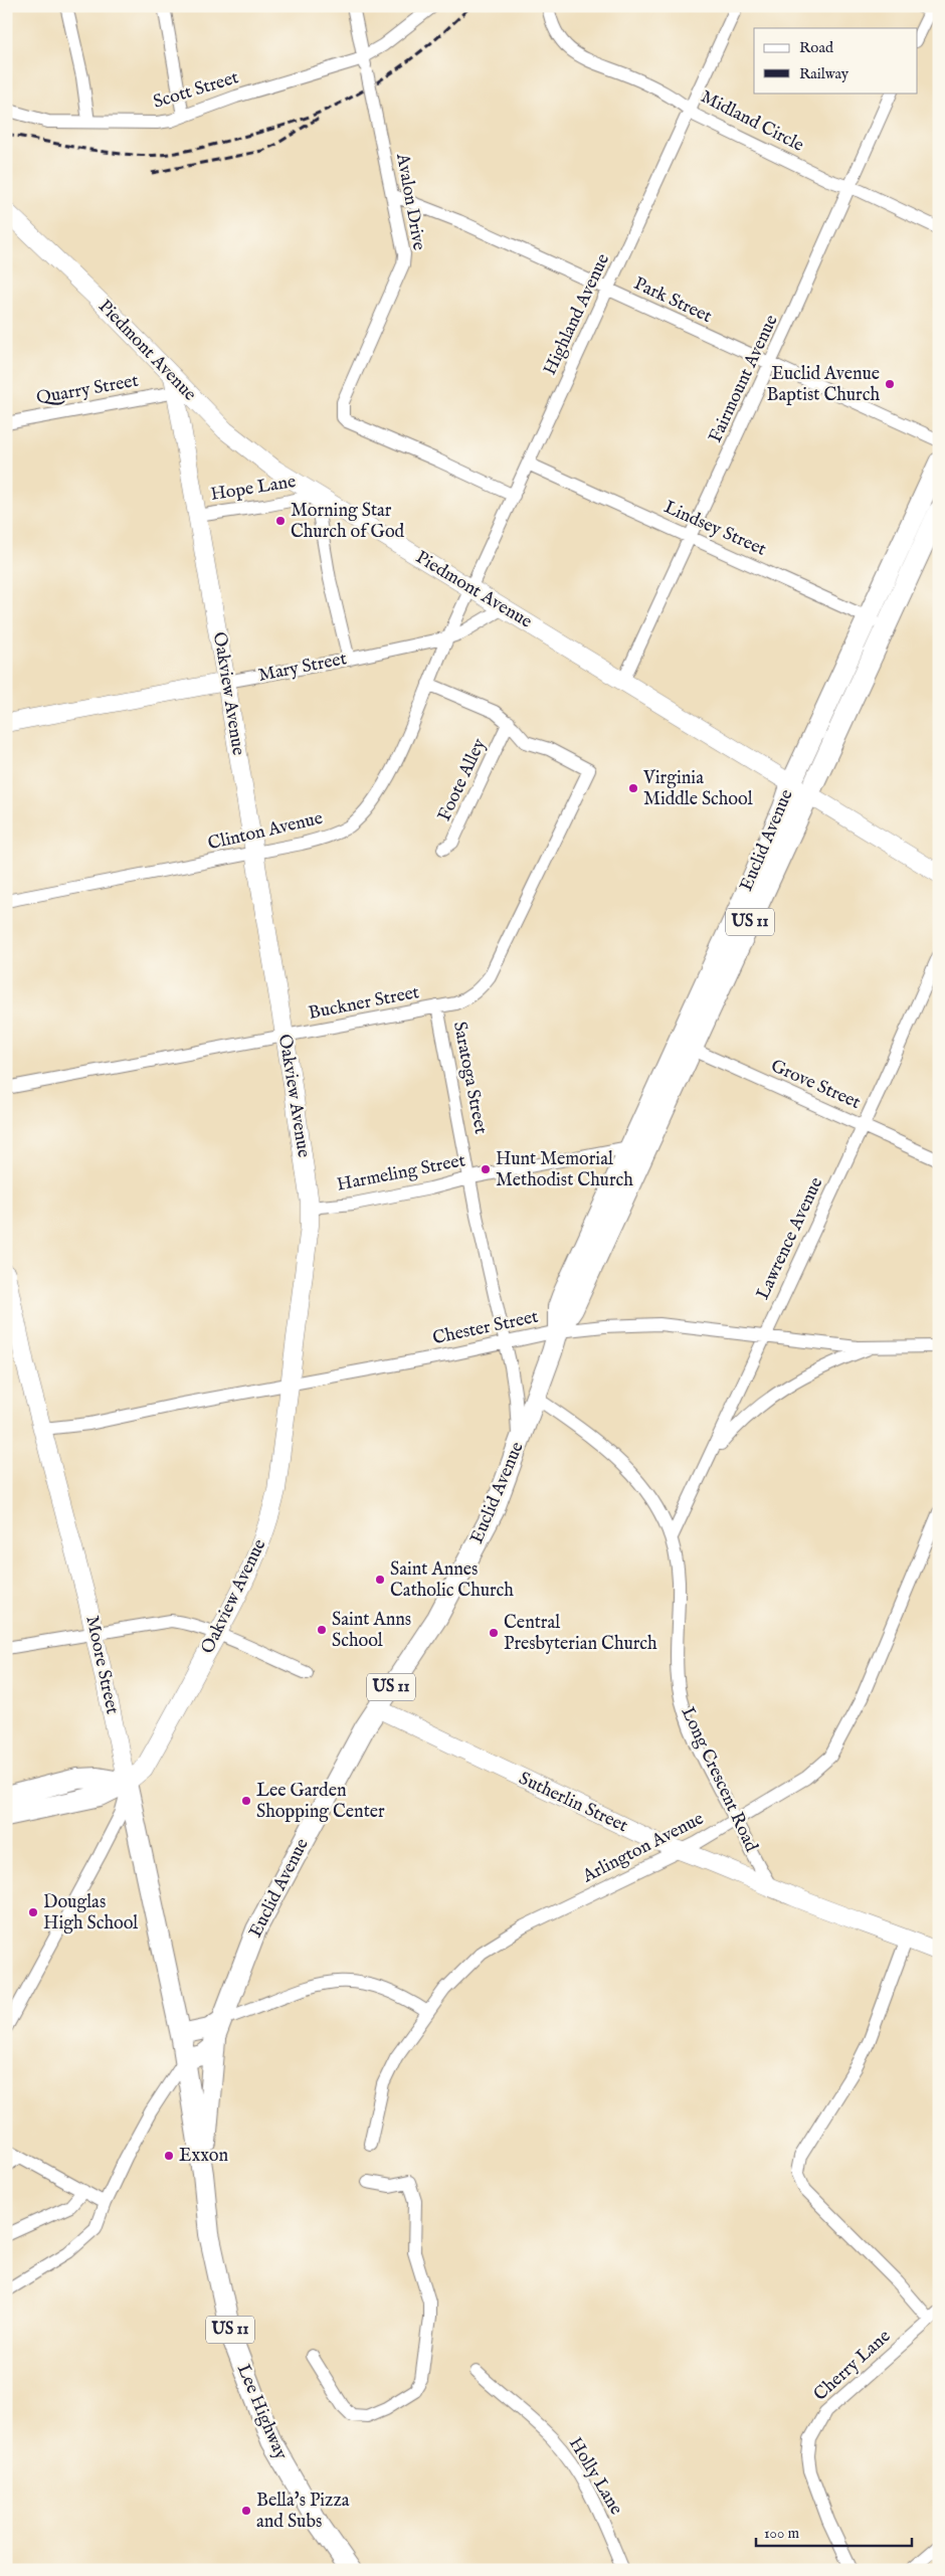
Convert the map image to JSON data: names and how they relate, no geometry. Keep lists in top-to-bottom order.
{
  "streets": {
    "main road": [
      "Euclid Avenue",
      "US 11",
      "Moore Street",
      "Lee Highway"
    ],
    "street": [
      "Scott Street",
      "Midland Circle",
      "Avalon Drive",
      "Park Street",
      "Highland Avenue",
      "Piedmont Avenue",
      "Fairmount Avenue",
      "Quarry Street",
      "Hope Lane",
      "Lindsey Street",
      "Mary Street",
      "Oakview Avenue",
      "Foote Alley",
      "Clinton Avenue",
      "Buckner Street",
      "Saratoga Street",
      "Grove Street",
      "Harmeling Street",
      "Lawrence Avenue",
      "Chester Street",
      "Long Crescent Road",
      "Sutherlin Street",
      "Arlington Avenue",
      "Cherry Lane",
      "Holly Lane"
    ]
  },
  "crossings": [
    ["Scott Street", "Avalon Drive"],
    ["Midland Circle", "Highland Avenue"],
    ["Midland Circle", "Fairmount Avenue"],
    ["Avalon Drive", "Park Street"],
    ["Avalon Drive", "Highland Avenue"],
    ["Park Street", "Highland Avenue"],
    ["Park Street", "Fairmount Avenue"],
    ["Highland Avenue", "Piedmont Avenue"],
    ["Highland Avenue", "Lindsey Street"],
    ["Highland Avenue", "Mary Street"],
    ["Highland Avenue", "Clinton Avenue"],
    ["Piedmont Avenue", "Fairmount Avenue"],
    ["Piedmont Avenue", "Quarry Street"],
    ["Piedmont Avenue", "Hope Lane"],
    ["Piedmont Avenue", "Mary Street"],
    ["Piedmont Avenue", "Oakview Avenue"],
    ["Piedmont Avenue", "Euclid Avenue"],
    ["Fairmount Avenue", "Lindsey Street"],
    ["Quarry Street", "Oakview Avenue"],
    ["Hope Lane", "Oakview Avenue"],
    ["Lindsey Street", "Euclid Avenue"],
    ["Mary Street", "Oakview Avenue"],
    ["Mary Street", "Clinton Avenue"],
    ["Oakview Avenue", "Clinton Avenue"],
    ["Oakview Avenue", "Buckner Street"],
    ["Oakview Avenue", "Harmeling Street"],
    ["Oakview Avenue", "Chester Street"],
    ["Oakview Avenue", "Moore Street"],
    ["Foote Alley", "Buckner Street"],
    ["Euclid Avenue", "Saratoga Street"],
    ["Euclid Avenue", "Grove Street"],
    ["Euclid Avenue", "Harmeling Street"],
    ["Euclid Avenue", "Chester Street"],
    ["Euclid Avenue", "Long Crescent Road"],
    ["Euclid Avenue", "Sutherlin Street"],
    ["Euclid Avenue", "Lee Highway"],
    ["Buckner Street", "Saratoga Street"],
    ["Saratoga Street", "Harmeling Street"],
    ["Saratoga Street", "Chester Street"],
    ["Grove Street", "Lawrence Avenue"],
    ["Lawrence Avenue", "Chester Street"],
    ["Lawrence Avenue", "Long Crescent Road"],
    ["Chester Street", "Moore Street"],
    ["Moore Street", "Lee Highway"],
    ["Long Crescent Road", "Sutherlin Street"],
    ["Long Crescent Road", "Arlington Avenue"],
    ["Sutherlin Street", "Arlington Avenue"]
  ],
  "places": [
    "Euclid Avenue Baptist Church",
    "Morning Star Church of God",
    "Virginia Middle School",
    "Hunt Memorial Methodist Church",
    "Saint Annes Catholic Church",
    "Saint Anns School",
    "Central Presbyterian Church",
    "Lee Garden Shopping Center",
    "Douglas High School",
    "Exxon",
    "Bella's Pizza and Subs"
  ],
  "legend": ["Road", "Railway"],
  "scale_bar": "100 m"
}
